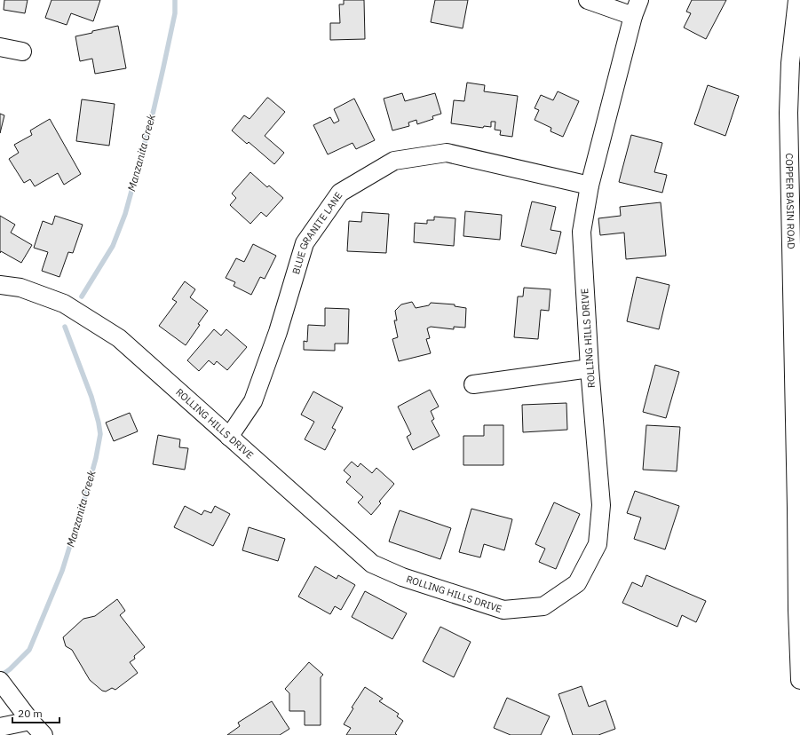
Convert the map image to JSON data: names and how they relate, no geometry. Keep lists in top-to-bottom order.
{
  "streets": {
    "street": ["COPPER BASIN ROAD", "BLUE GRANITE LANE", "ROLLING HILLS DRIVE"]
  },
  "crossings": [
    ["BLUE GRANITE LANE", "ROLLING HILLS DRIVE"]
  ],
  "water": ["Manzanita Creek"],
  "scale_bar": "20 m"
}
